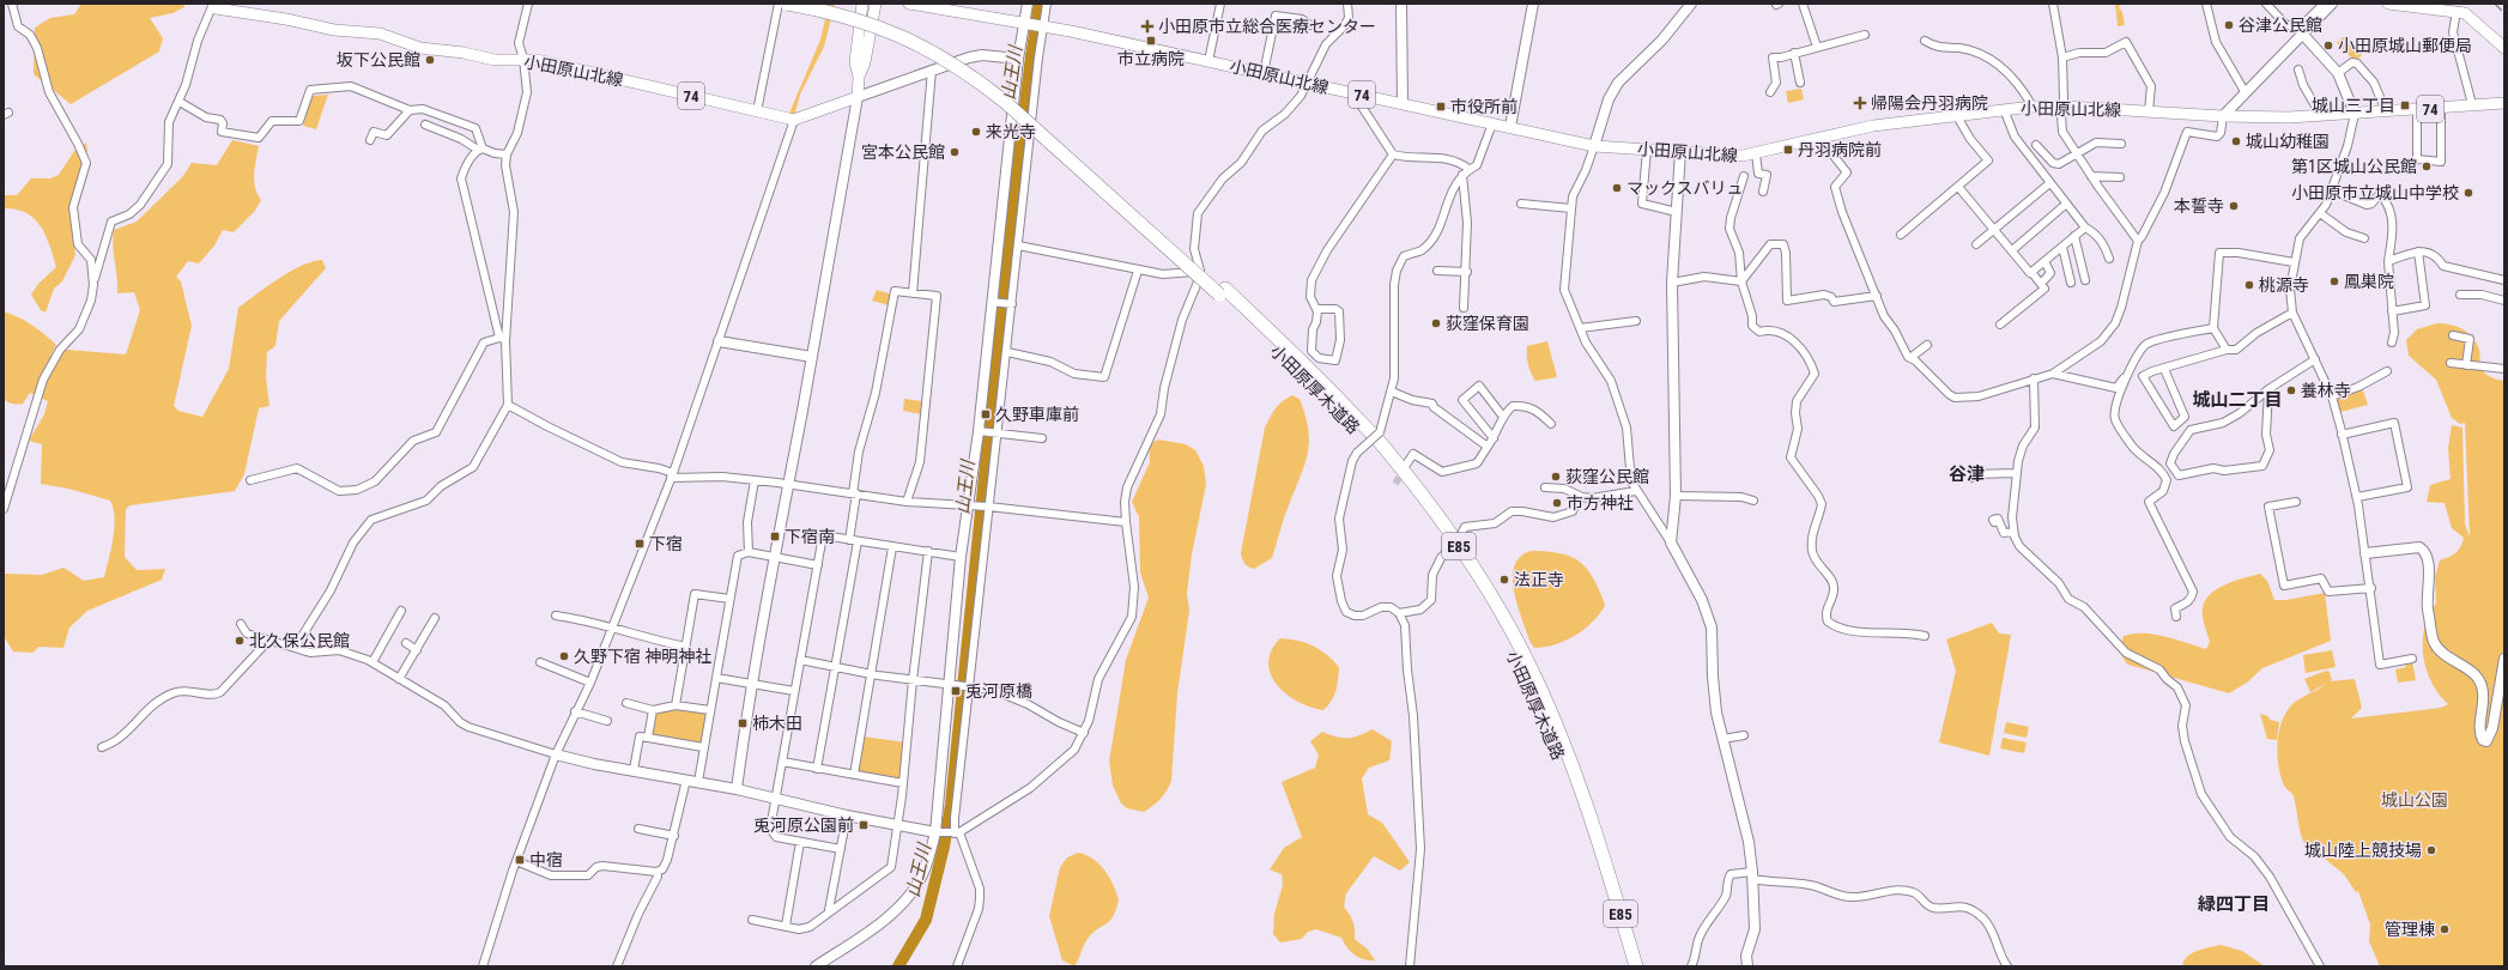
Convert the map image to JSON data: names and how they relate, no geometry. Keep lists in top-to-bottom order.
{
  "streets": {
    "highway": ["小田原厚木道路", "E85"],
    "main road": ["小田原山北線", "74"]
  },
  "districts": ["城山二丁目", "谷津", "緑四丁目"],
  "water": ["山王川"],
  "parks": ["城山公園"],
  "places": {
    "other": [
      "谷津公民館",
      "小田原城山郵便局",
      "坂下公民館",
      "来光寺",
      "城山幼稚園",
      "宮本公民館",
      "第1区城山公民館",
      "マックスバリュ",
      "小田原市立城山中学校",
      "本誓寺",
      "鳳巣院",
      "桃源寺",
      "荻窪保育園",
      "養林寺",
      "荻窪公民館",
      "市方神社",
      "法正寺",
      "北久保公民館",
      "久野下宿 神明神社",
      "城山陸上競技場",
      "管理棟"
    ],
    "health": ["小田原市立総合医療センター", "帰陽会丹羽病院"],
    "transit": [
      "市立病院",
      "城山三丁目",
      "市役所前",
      "丹羽病院前",
      "久野車庫前",
      "下宿南",
      "下宿",
      "兎河原橋",
      "柿木田",
      "兎河原公園前",
      "中宿"
    ]
  }
}
